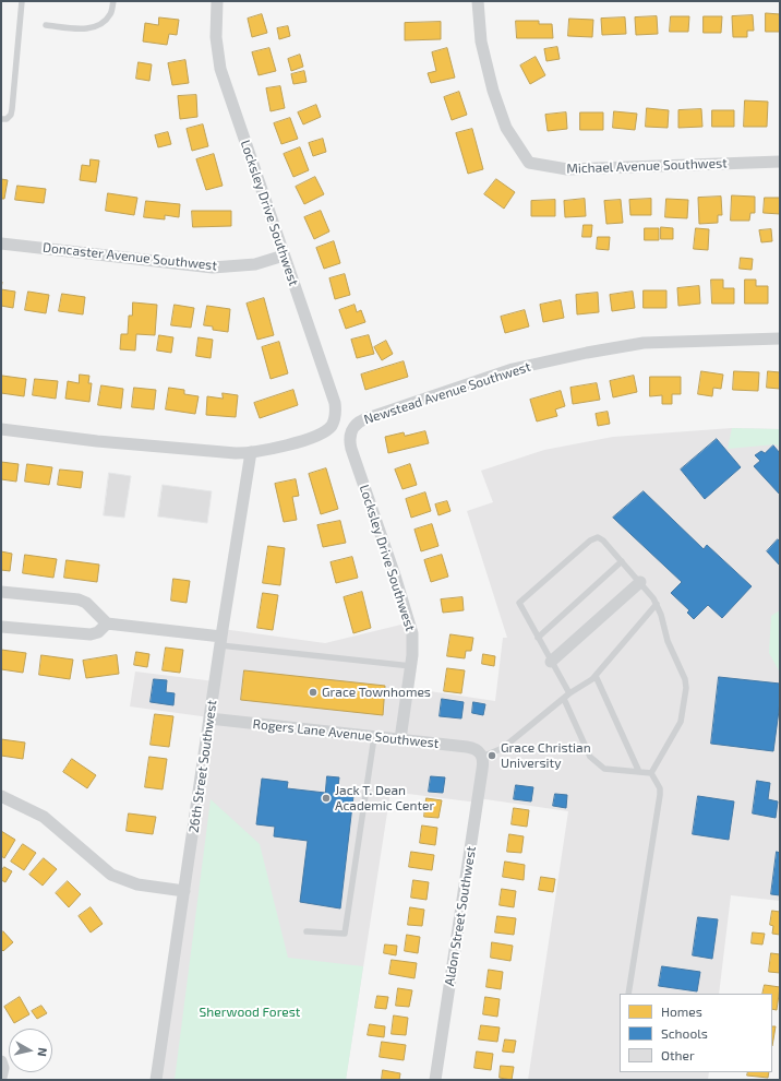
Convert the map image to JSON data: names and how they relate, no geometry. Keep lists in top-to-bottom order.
{
  "streets": {
    "street": [
      "Michael Avenue Southwest",
      "Locksley Drive Southwest",
      "Doncaster Avenue Southwest",
      "Newstead Avenue Southwest",
      "Rogers Lane Avenue Southwest",
      "26th Street Southwest",
      "Aldon Street Southwest"
    ]
  },
  "crossings": [
    ["Locksley Drive Southwest", "Doncaster Avenue Southwest"],
    ["Locksley Drive Southwest", "Newstead Avenue Southwest"],
    ["Locksley Drive Southwest", "Rogers Lane Avenue Southwest"],
    ["Locksley Drive Southwest", "26th Street Southwest"],
    ["Rogers Lane Avenue Southwest", "26th Street Southwest"],
    ["Rogers Lane Avenue Southwest", "Aldon Street Southwest"]
  ],
  "parks": ["Sherwood Forest"],
  "places": ["Grace Townhomes", "Grace Christian University", "Jack T. Dean Academic Center"],
  "legend": ["Homes", "Schools", "Other"],
  "north": "right"
}
